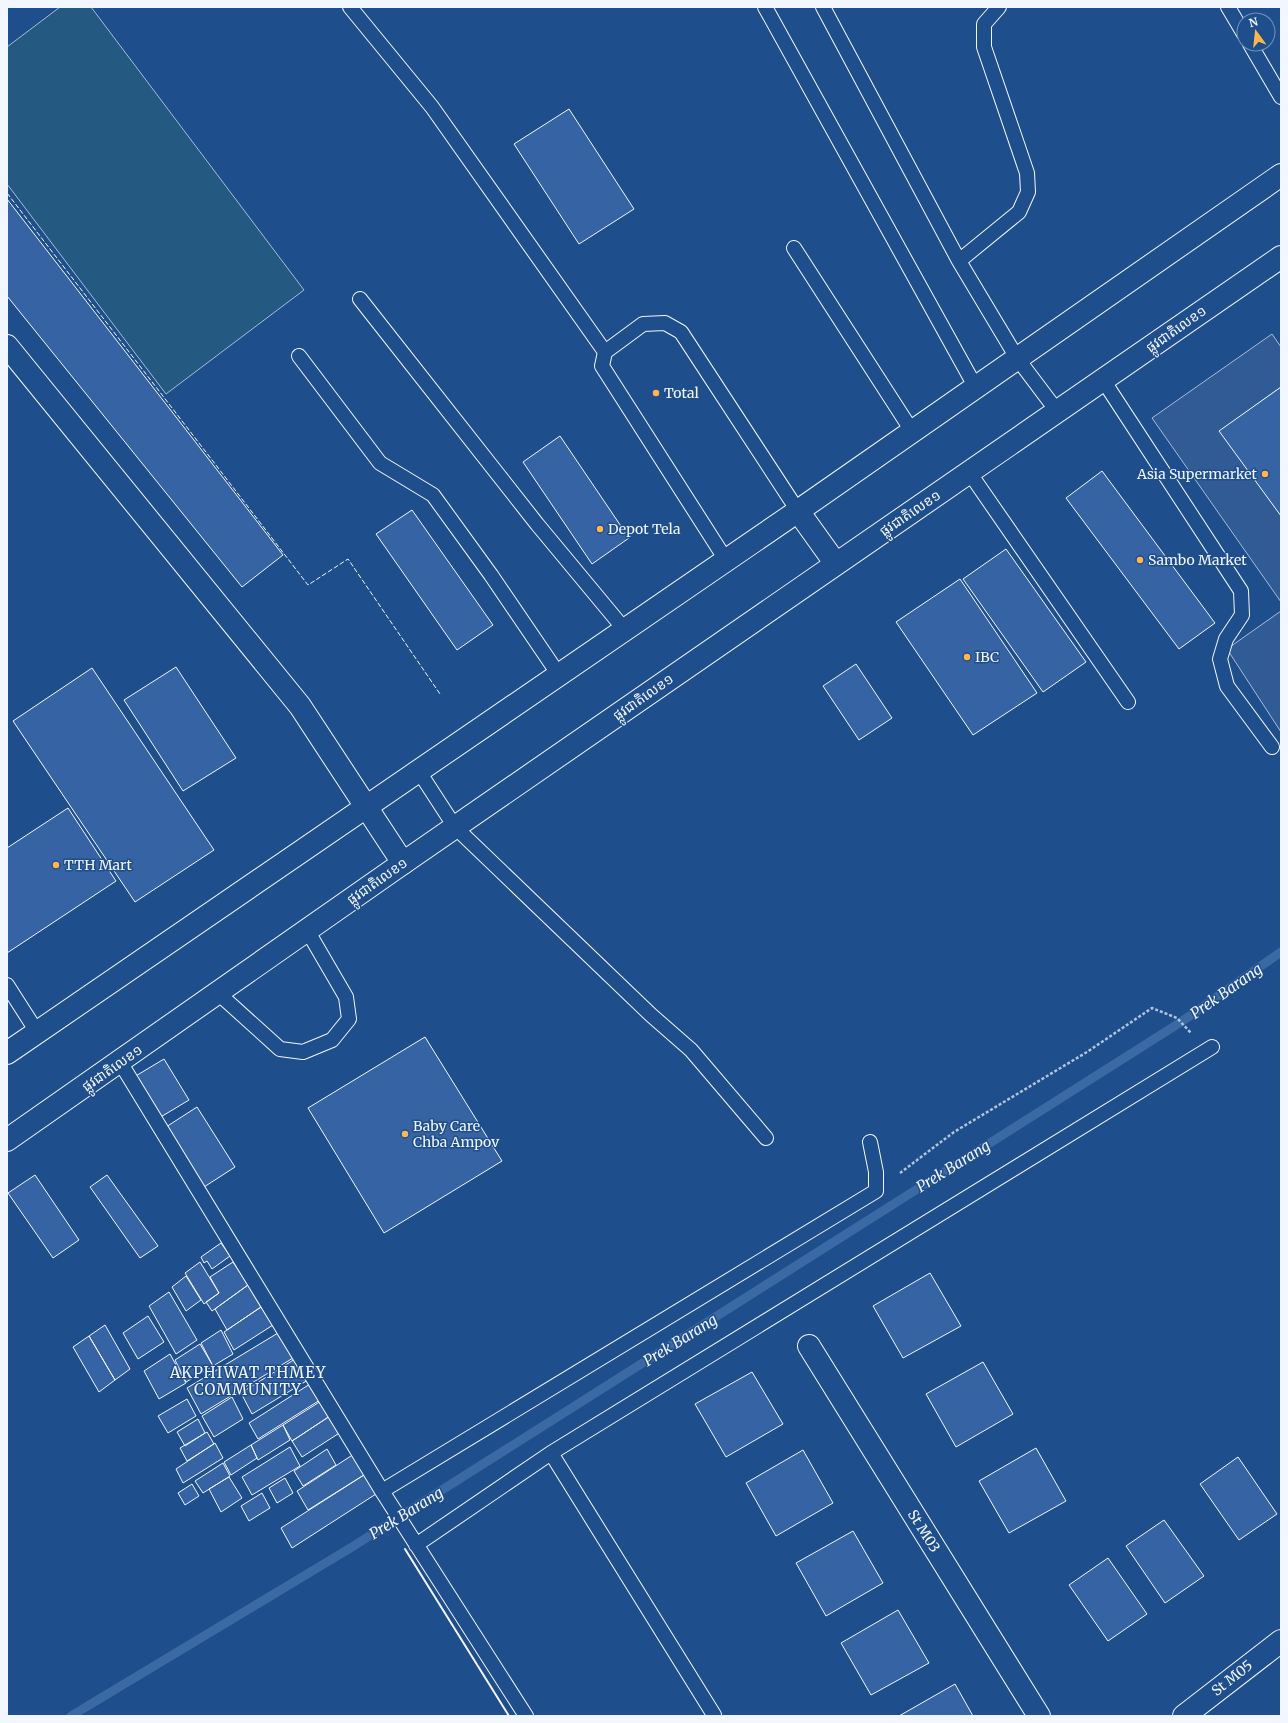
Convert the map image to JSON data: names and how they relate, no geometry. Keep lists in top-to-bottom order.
{
  "streets": {
    "main road": ["ផ្លូវជាតិលេខ១", "St M03", "St M05"]
  },
  "districts": ["AKPHIWAT THMEY COMMUNITY"],
  "water": ["Prek Barang"],
  "places": [
    "Total",
    "Asia Supermarket",
    "Depot Tela",
    "Sambo Market",
    "IBC",
    "TTH Mart",
    "Baby Care Chba Ampov"
  ],
  "north": "top"
}
